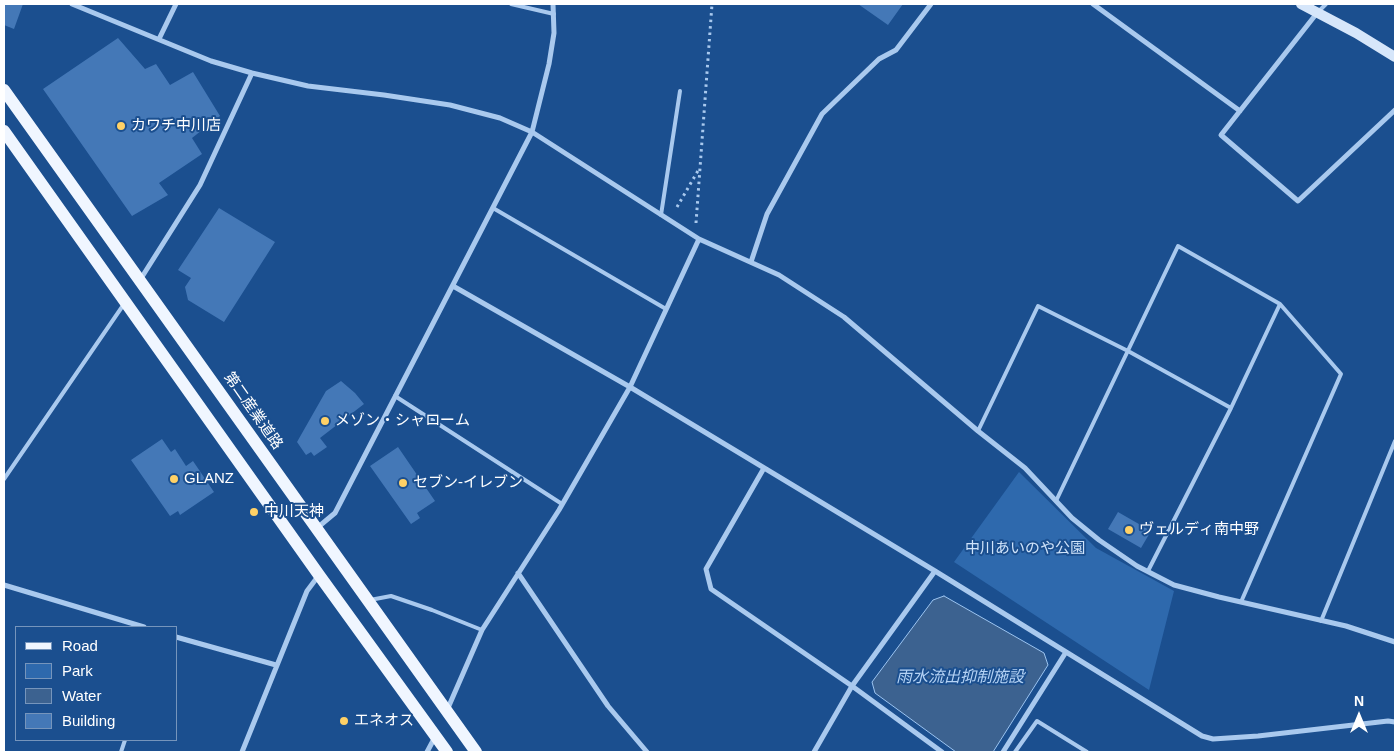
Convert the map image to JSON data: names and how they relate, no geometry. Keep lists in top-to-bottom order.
{
  "streets": {
    "main road": ["第二産業道路"]
  },
  "water": ["雨水流出抑制施設"],
  "parks": ["中川あいのや公園"],
  "places": [
    "カワチ中川店",
    "メゾン・シャローム",
    "GLANZ",
    "セブン-イレブン",
    "中川天神",
    "ヴェルディ南中野",
    "エネオス"
  ],
  "legend": [
    "Road",
    "Park",
    "Water",
    "Building"
  ],
  "north": "top"
}
